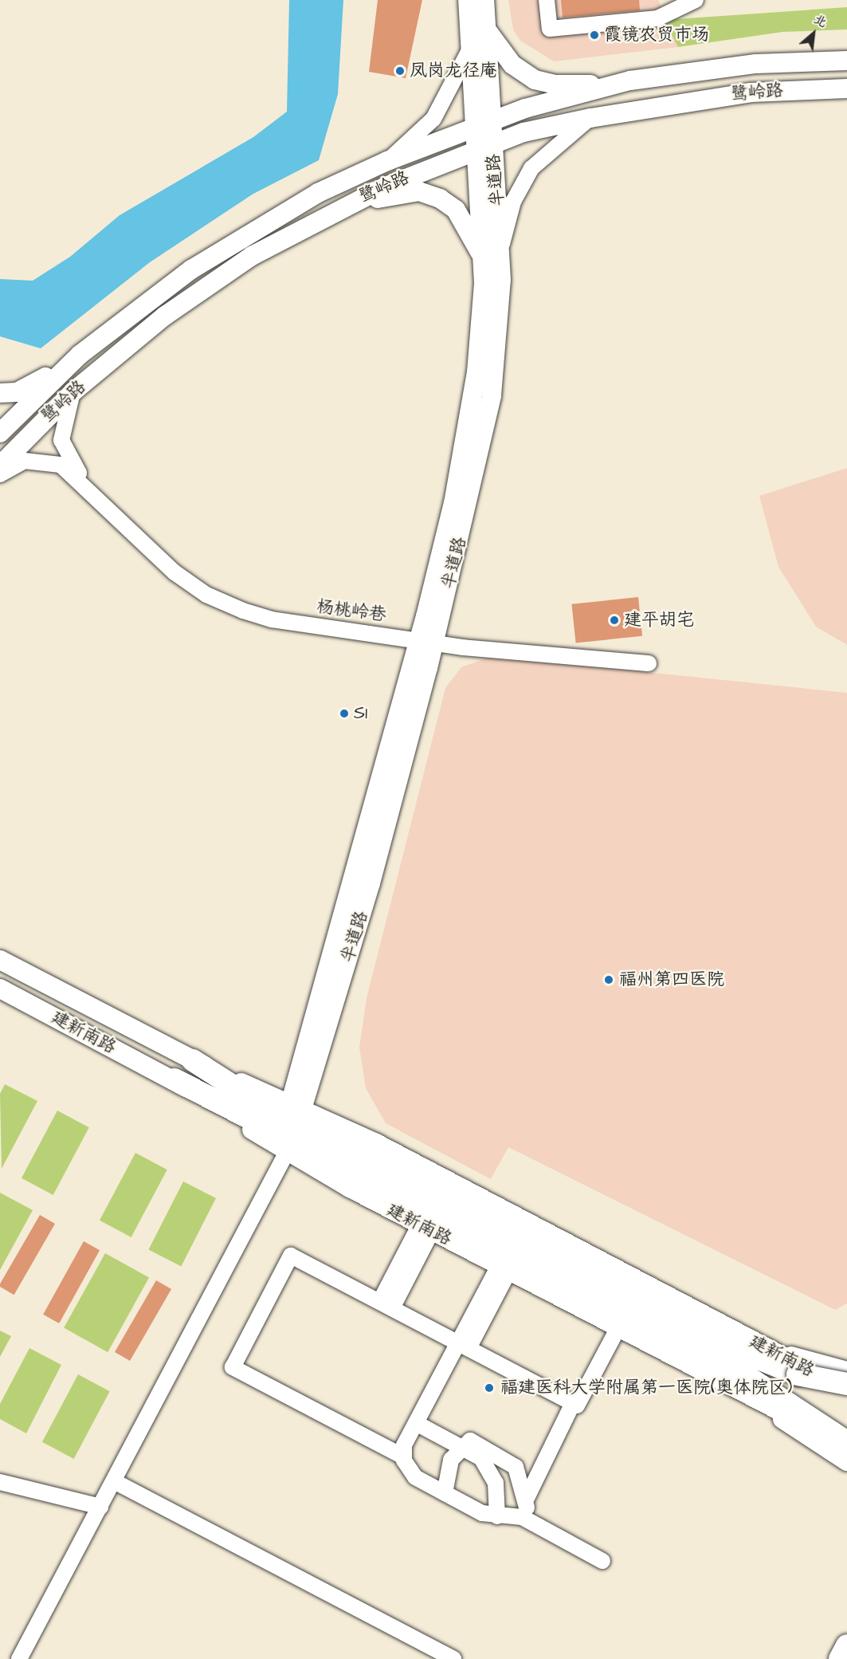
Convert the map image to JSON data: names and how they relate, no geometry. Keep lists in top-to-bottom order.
{
  "streets": {
    "main road": ["鹭岭路", "半道路", "建新南路"],
    "street": ["杨桃岭巷"]
  },
  "crossings": [
    ["鹭岭路", "半道路"],
    ["半道路", "杨桃岭巷"],
    ["半道路", "建新南路"]
  ],
  "places": [
    "霞镜农贸市场",
    "凤岗龙径庵",
    "建平胡宅",
    "S1",
    "福州第四医院",
    "福建医科大学附属第一医院(奥体院区)"
  ],
  "north": "top right"
}
